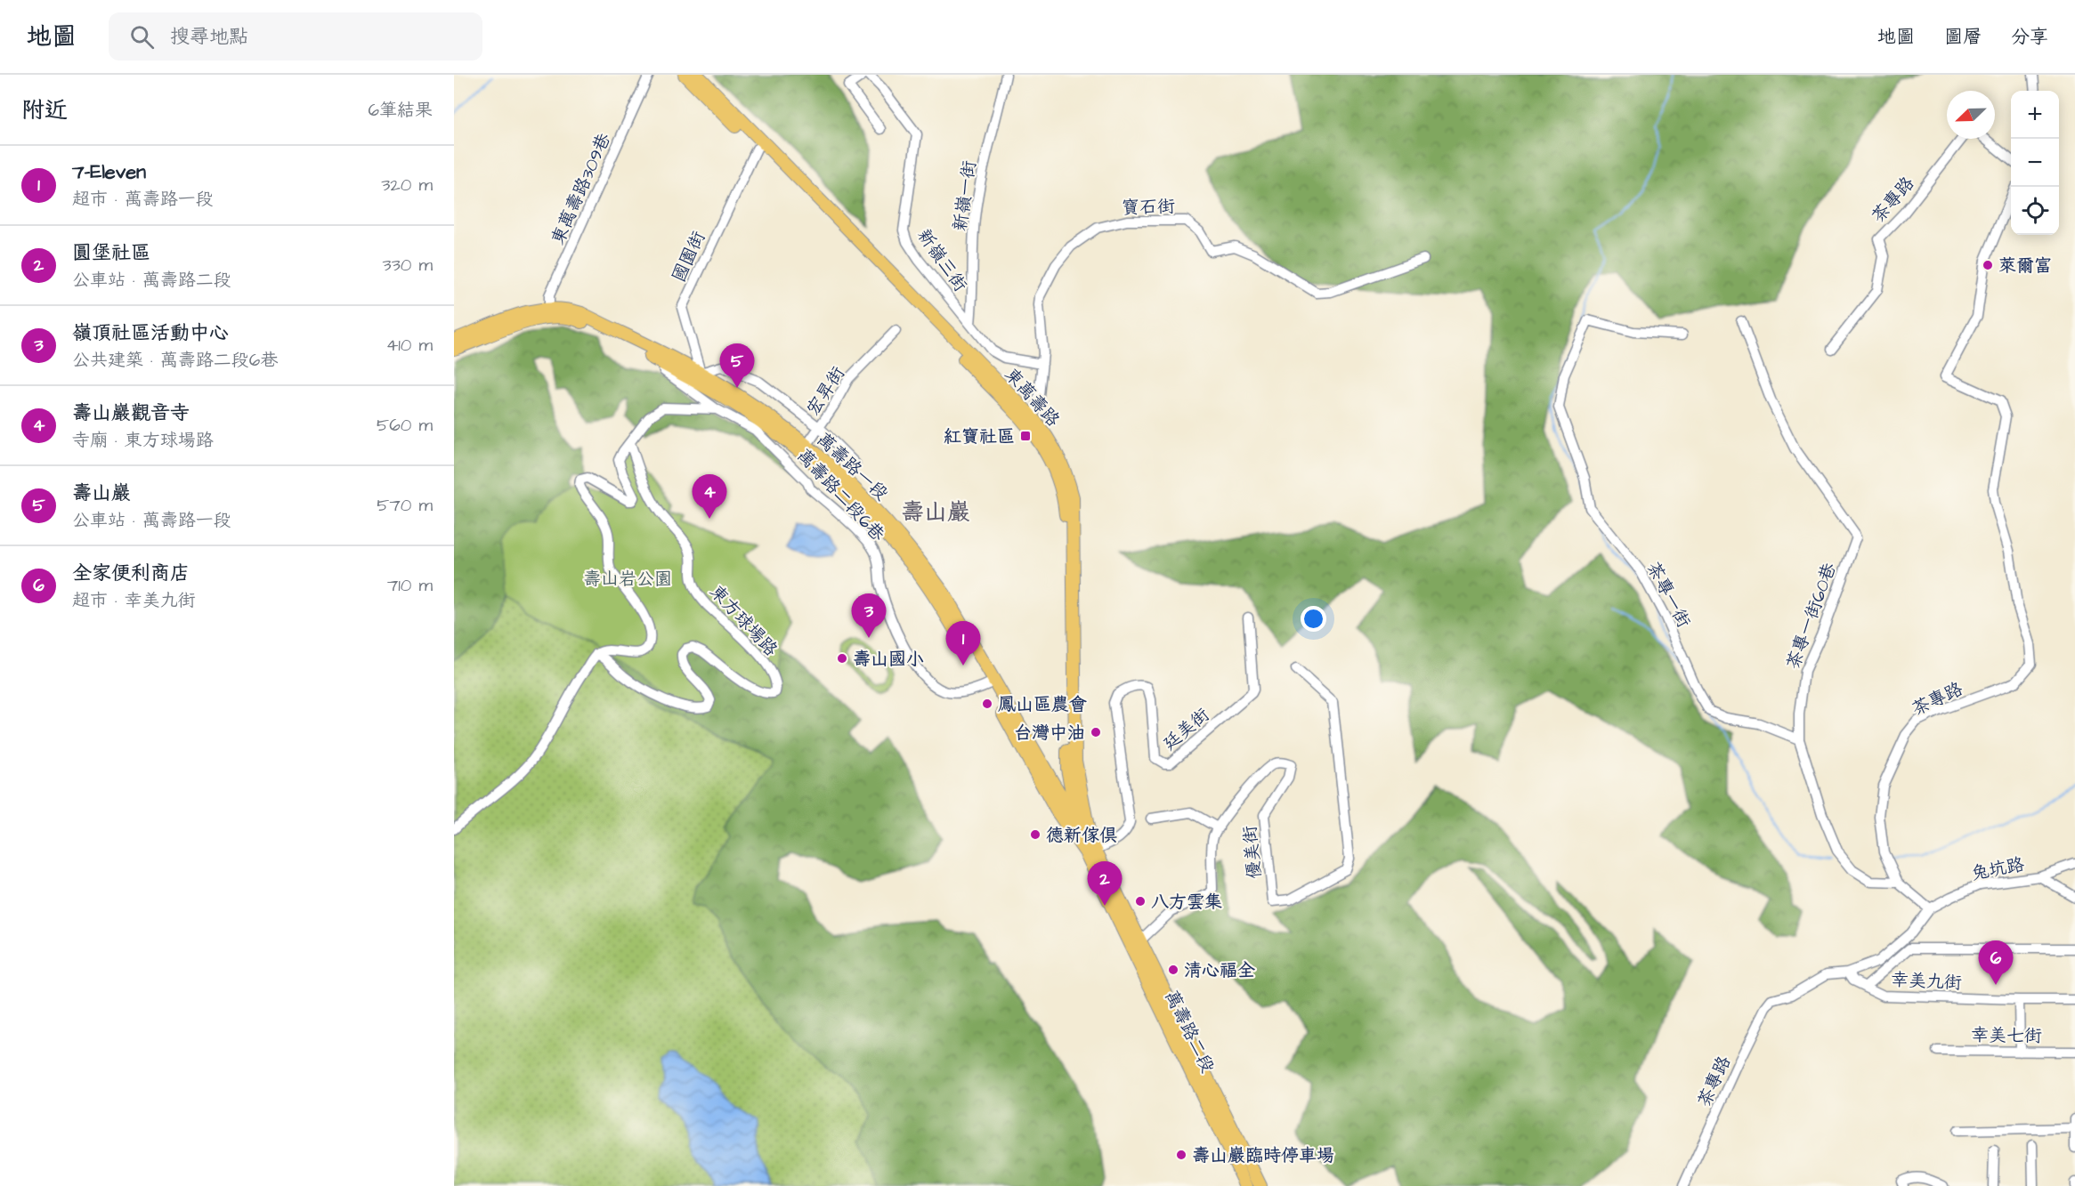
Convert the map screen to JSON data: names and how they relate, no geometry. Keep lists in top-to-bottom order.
{
  "streets": {
    "main road": ["東萬壽路", "萬壽路一段", "萬壽路二段"],
    "street": [
      "東萬壽路309巷",
      "新嶺一街",
      "茶專路",
      "寶石街",
      "國園街",
      "新嶺三街",
      "宏昇街",
      "萬壽路二段6巷",
      "茶專一街",
      "茶專一街60巷",
      "東方球場路",
      "廷美街",
      "優美街",
      "兔坑路",
      "幸美九街",
      "幸美七街"
    ]
  },
  "crossings": [
    ["東萬壽路309巷", "萬壽路一段"],
    ["新嶺一街", "新嶺三街"],
    ["茶專路", "兔坑路"],
    ["茶專路", "幸美九街"],
    ["寶石街", "新嶺三街"],
    ["寶石街", "東萬壽路"],
    ["國園街", "東萬壽路"],
    ["國園街", "萬壽路一段"],
    ["宏昇街", "萬壽路一段"],
    ["東萬壽路", "萬壽路一段"],
    ["東萬壽路", "廷美街"],
    ["東萬壽路", "萬壽路二段"],
    ["萬壽路一段", "萬壽路二段6巷"],
    ["萬壽路一段", "萬壽路二段"],
    ["茶專一街", "茶專一街60巷"],
    ["廷美街", "萬壽路二段"],
    ["優美街", "萬壽路二段"]
  ],
  "districts": ["壽山巖"],
  "parks": ["壽山岩公園"],
  "places": {
    "other": [
      "萊爾富",
      "壽山國小",
      "鳳山區農會",
      "台灣中油",
      "德新傢俱",
      "八方雲集",
      "清心福全",
      "壽山巖臨時停車場"
    ],
    "transit": ["紅寶社區"]
  },
  "north": "bottom left",
  "page": {
    "header": "地圖",
    "search": "搜尋地點",
    "nav": ["地圖", "圖層", "分享"],
    "heading": ["附近", "6筆結果"],
    "map_buttons": ["+", "−"],
    "list": [
      {
        "mark": "1",
        "name": "7-Eleven",
        "note": "超市 · 萬壽路一段",
        "value": "320 m"
      },
      {
        "mark": "2",
        "name": "圓堡社區",
        "note": "公車站 · 萬壽路二段",
        "value": "330 m"
      },
      {
        "mark": "3",
        "name": "嶺頂社區活動中心",
        "note": "公共建築 · 萬壽路二段6巷",
        "value": "410 m"
      },
      {
        "mark": "4",
        "name": "壽山巖觀音寺",
        "note": "寺廟 · 東方球場路",
        "value": "560 m"
      },
      {
        "mark": "5",
        "name": "壽山巖",
        "note": "公車站 · 萬壽路一段",
        "value": "570 m"
      },
      {
        "mark": "6",
        "name": "全家便利商店",
        "note": "超市 · 幸美九街",
        "value": "710 m"
      }
    ],
    "pins": [
      "5",
      "4",
      "3",
      "1",
      "2",
      "6"
    ]
  }
}
